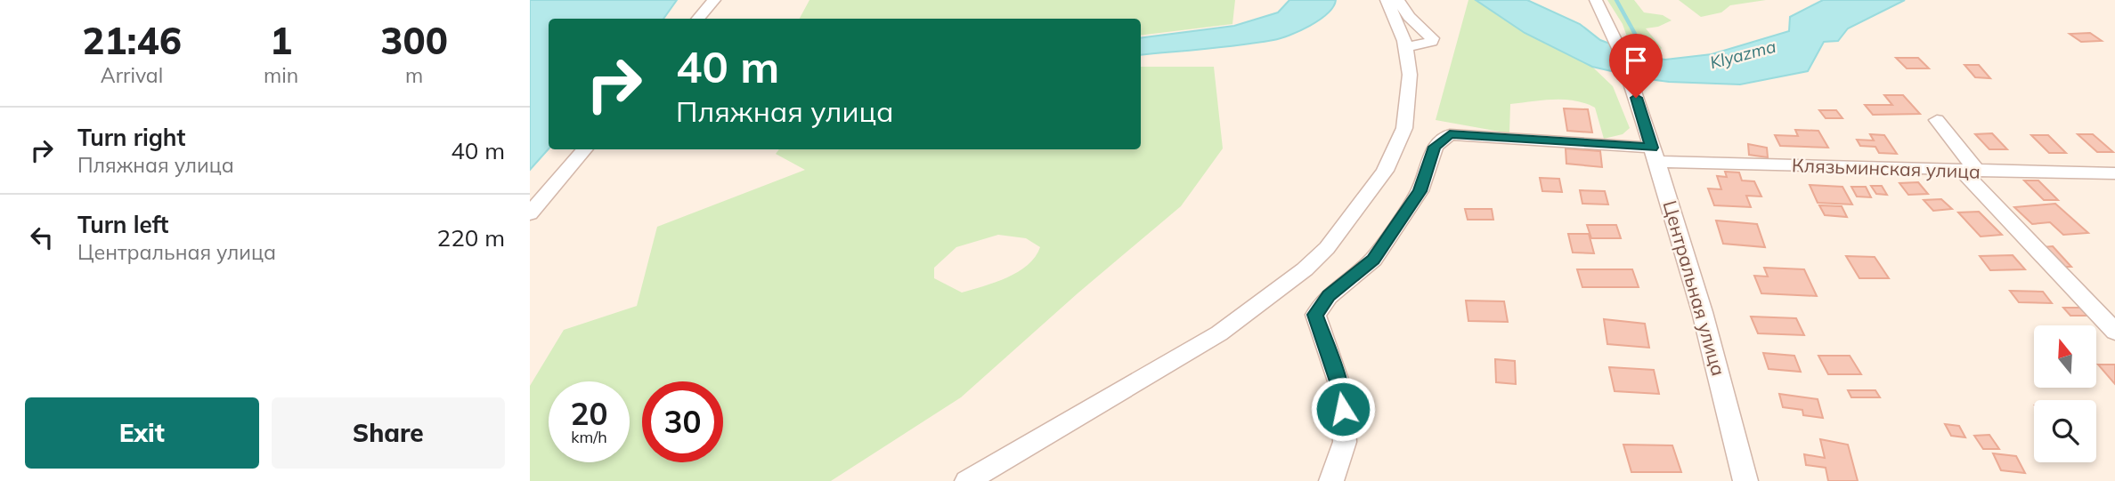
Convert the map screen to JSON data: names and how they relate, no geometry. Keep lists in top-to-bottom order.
{
  "streets": {
    "street": ["Клязьминская улица", "Центральная улица"]
  },
  "crossings": [
    ["Клязьминская улица", "Центральная улица"]
  ],
  "water": ["Klyazma"],
  "north": "top",
  "page": {
    "eta": [
      "21:46",
      "Arrival",
      "1",
      "min",
      "300",
      "m"
    ],
    "turn": ["40 m", "Пляжная улица"],
    "list": [
      {
        "name": "Turn right",
        "note": "Пляжная улица",
        "value": "40 m"
      },
      {
        "name": "Turn left",
        "note": "Центральная улица",
        "value": "220 m"
      }
    ],
    "speed": "20 km/h",
    "limit": "30",
    "buttons": ["Exit", "Share"]
  }
}
